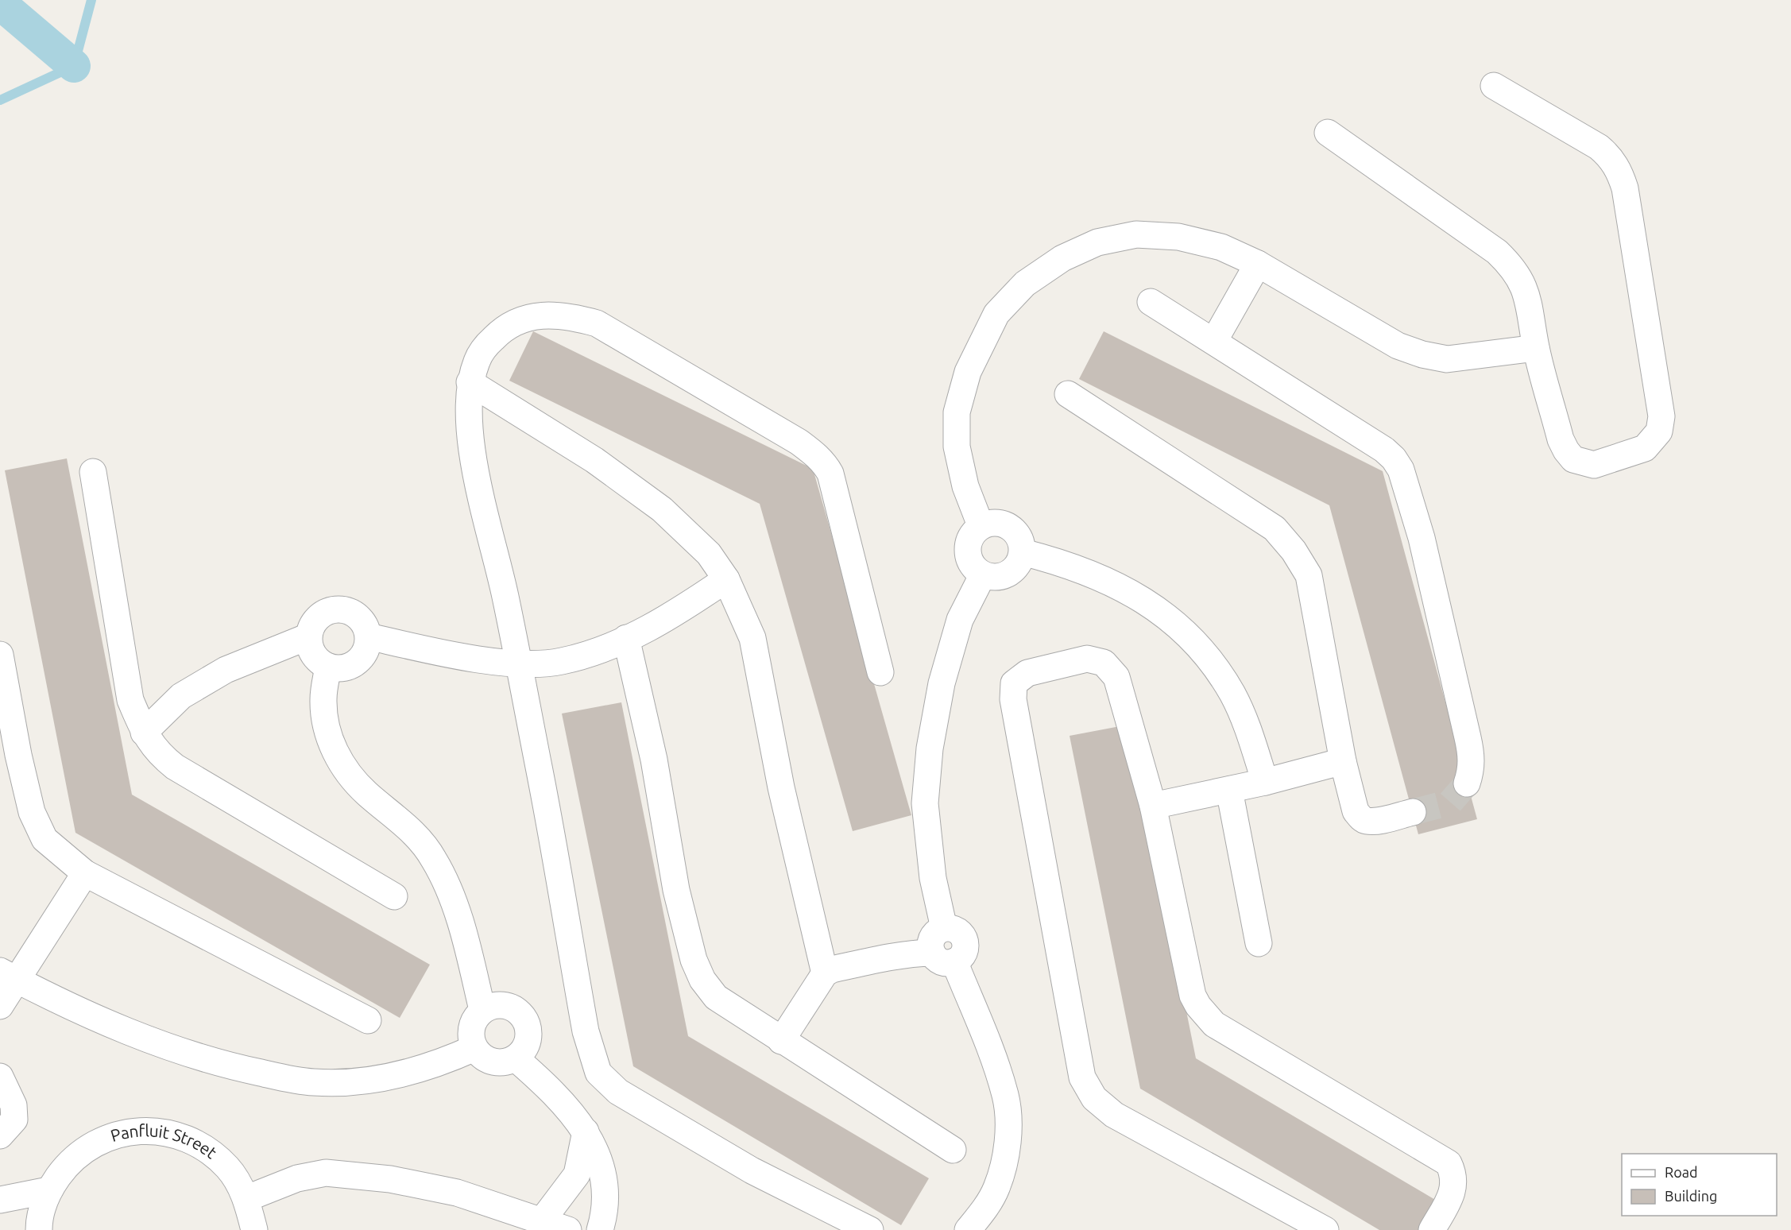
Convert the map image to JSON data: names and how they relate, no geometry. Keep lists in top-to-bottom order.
{
  "streets": {
    "street": ["Panfluit Street"]
  },
  "legend": ["Road", "Building"]
}
